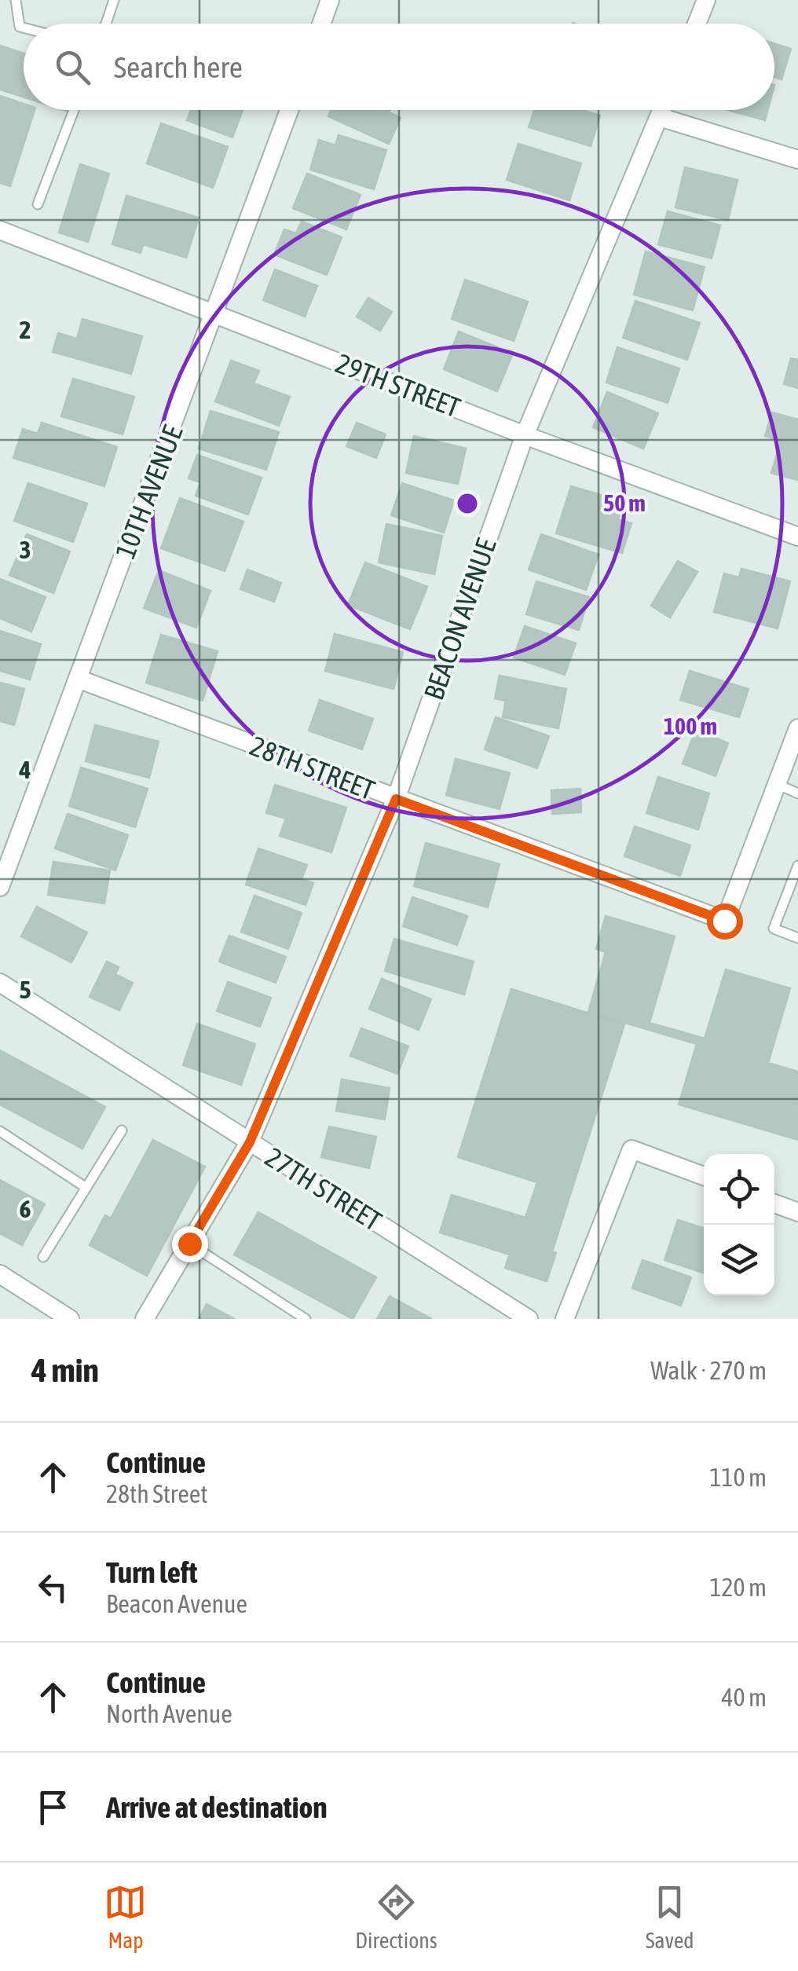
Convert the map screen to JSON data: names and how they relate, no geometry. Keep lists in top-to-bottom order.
{
  "streets": {
    "street": [
      "29TH STREET",
      "10TH AVENUE",
      "BEACON AVENUE",
      "28TH STREET",
      "27TH STREET"
    ]
  },
  "crossings": [
    ["29TH STREET", "10TH AVENUE"],
    ["29TH STREET", "BEACON AVENUE"],
    ["10TH AVENUE", "28TH STREET"],
    ["BEACON AVENUE", "28TH STREET"],
    ["BEACON AVENUE", "27TH STREET"]
  ],
  "page": {
    "search": "Search here",
    "heading": ["4 min", "Walk · 270 m"],
    "list": [
      ["Continue", "28th Street", "110 m"],
      ["Turn left", "Beacon Avenue", "120 m"],
      ["Continue", "North Avenue", "40 m"],
      "Arrive at destination"
    ],
    "nav": ["Map", "Directions", "Saved"]
  },
  "grid": {
    "rows": [
      "2",
      "3",
      "4",
      "5",
      "6"
    ]
  },
  "rings": ["50 m", "100 m"]
}
